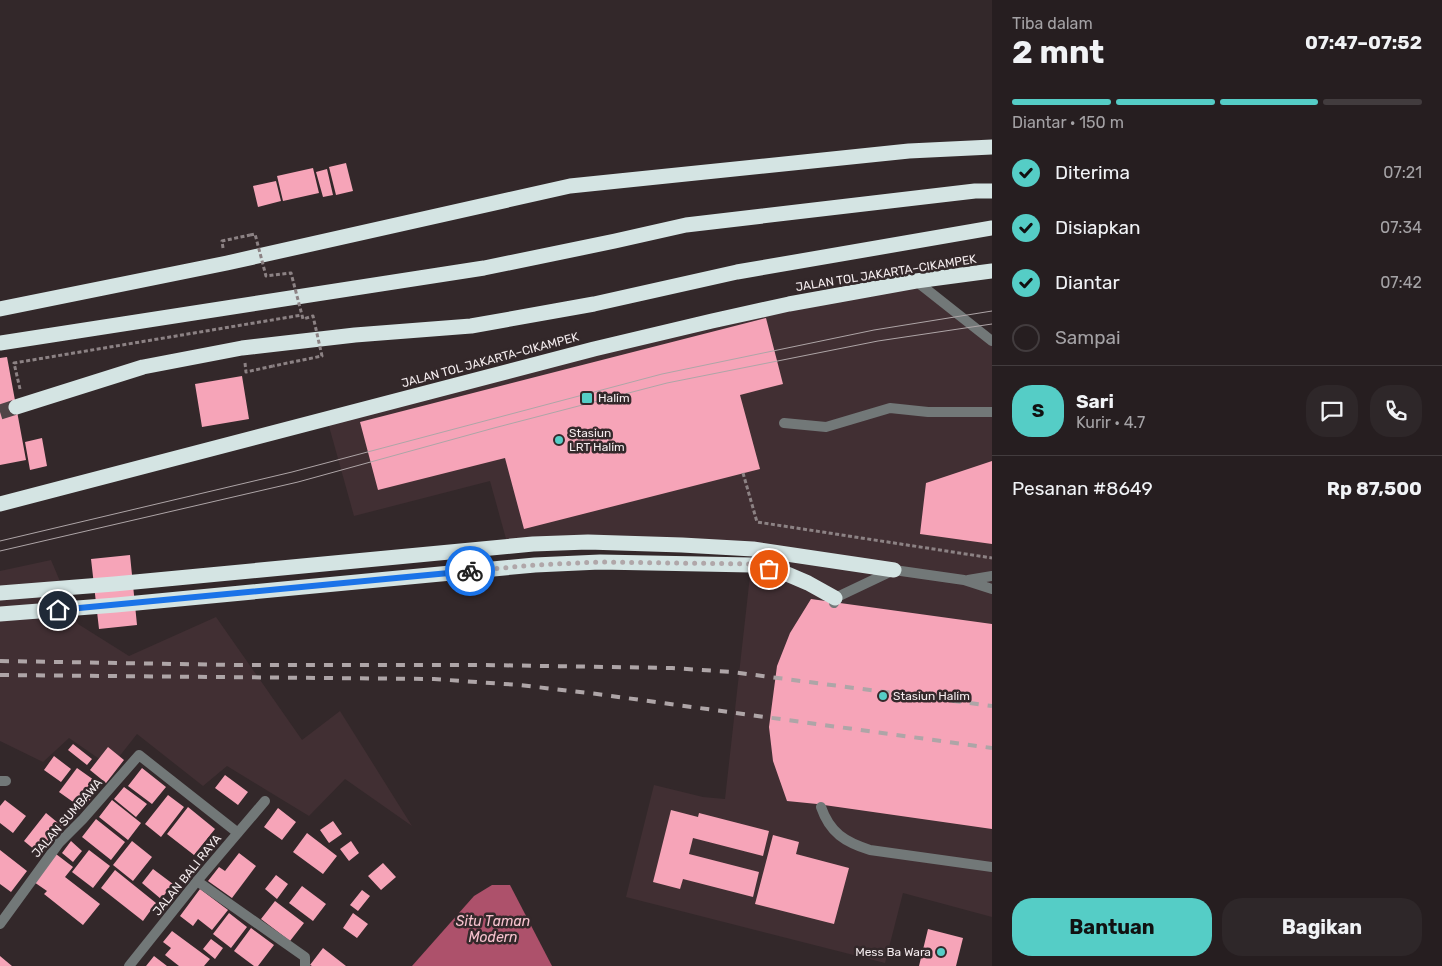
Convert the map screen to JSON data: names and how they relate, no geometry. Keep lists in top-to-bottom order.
{
  "streets": {
    "highway": ["JALAN TOL JAKARTA–CIKAMPEK"],
    "street": ["JALAN SUMBAWA", "JALAN BALI RAYA"]
  },
  "crossings": [
    ["JALAN SUMBAWA", "JALAN BALI RAYA"]
  ],
  "water": ["Situ Taman Modern"],
  "places": {
    "transit": ["Halim"],
    "other": ["Stasiun LRT Halim", "Stasiun Halim", "Mess Ba Wara"]
  },
  "page": {
    "heading": ["2 mnt", "Tiba dalam", "07:47–07:52"],
    "panel": [
      "Sari",
      "Kurir · 4.7",
      "Pesanan #8649",
      "Rp 87,500"
    ],
    "bar": "Diantar · 150 m",
    "list": [
      ["Diterima", "07:21"],
      ["Disiapkan", "07:34"],
      ["Diantar", "07:42"],
      "Sampai"
    ],
    "round": "S",
    "buttons": ["Bantuan", "Bagikan"]
  }
}
